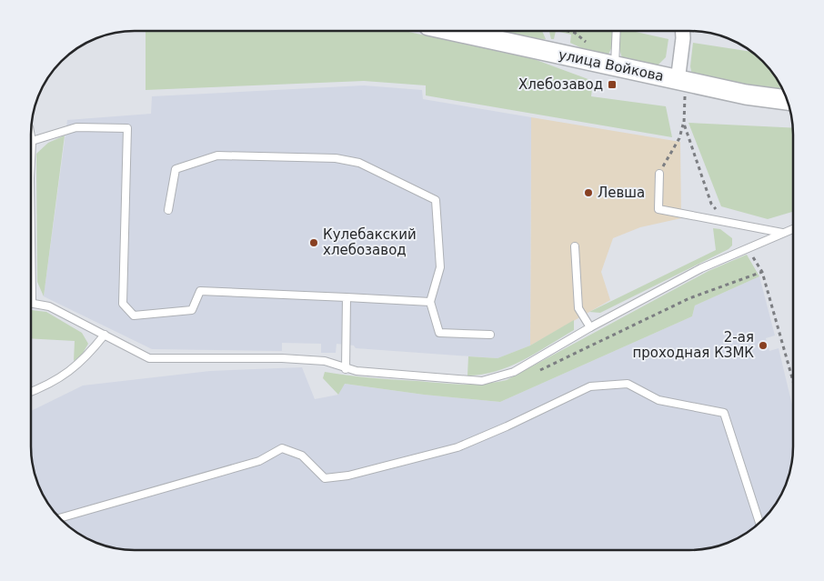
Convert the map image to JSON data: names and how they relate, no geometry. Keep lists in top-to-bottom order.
{
  "streets": {
    "street": ["улица Войкова"]
  },
  "places": {
    "transit": ["Хлебозавод"],
    "other": ["Левша", "Кулебакский хлебозавод", "2-ая проходная КЗМК"]
  }
}
